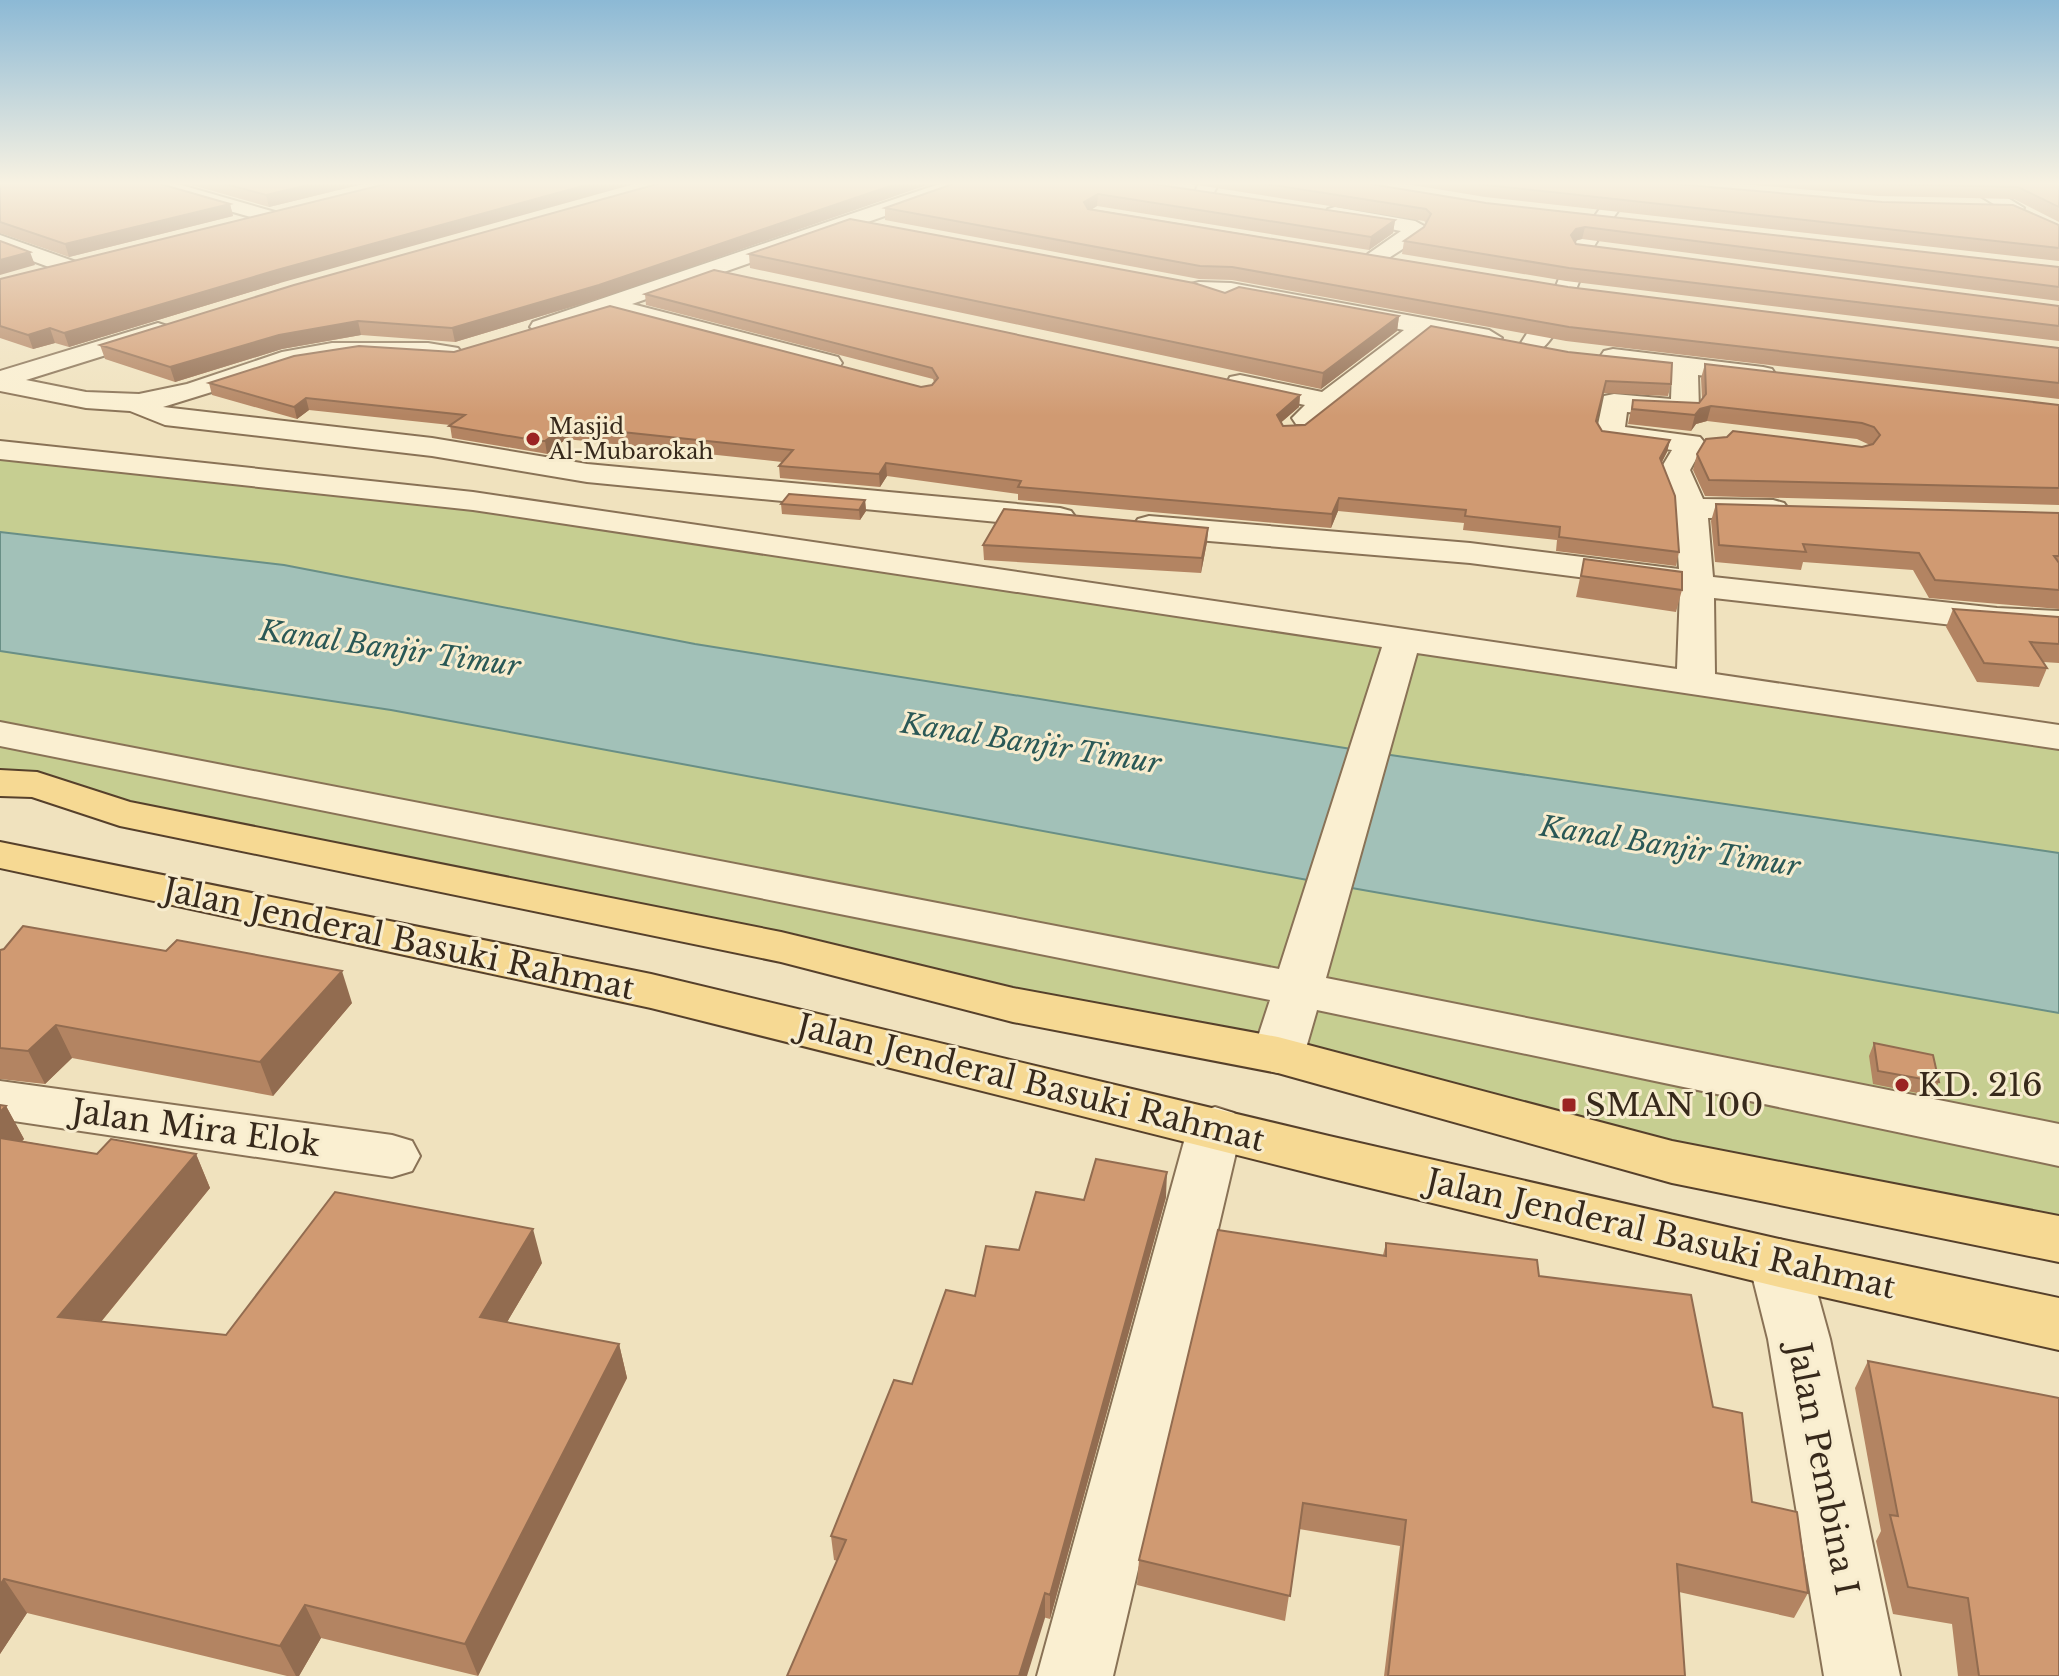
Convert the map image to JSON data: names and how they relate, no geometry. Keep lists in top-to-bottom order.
{
  "streets": {
    "main road": ["Jalan Jenderal Basuki Rahmat"],
    "street": ["Jalan Mira Elok", "Jalan Pembina I"]
  },
  "crossings": [
    ["Jalan Jenderal Basuki Rahmat", "Jalan Pembina I"]
  ],
  "water": ["Kanal Banjir Timur"],
  "places": {
    "other": ["Masjid Al-Mubarokah", "KD. 216"],
    "transit": ["SMAN 100"]
  }
}
